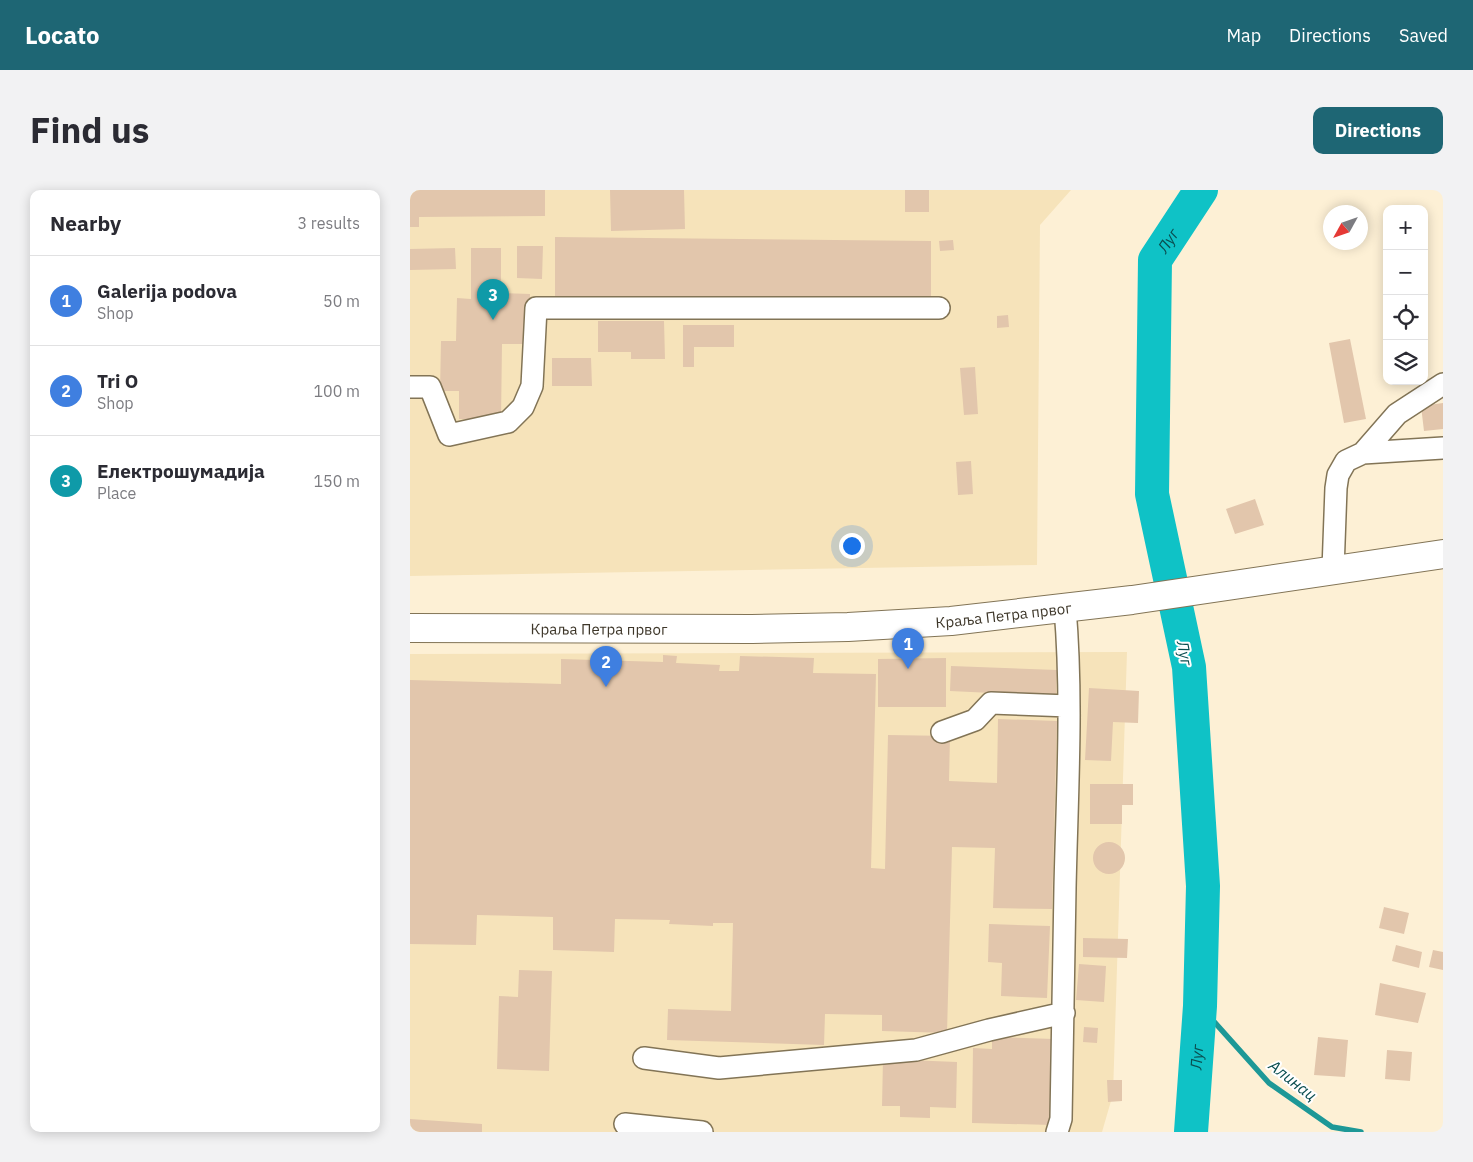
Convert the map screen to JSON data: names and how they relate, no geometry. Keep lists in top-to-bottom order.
{
  "streets": {
    "main road": ["Краља Петра првог"]
  },
  "water": ["Луг", "Алинац"],
  "north": "bottom left",
  "page": {
    "header": "Locato",
    "nav": ["Map", "Directions", "Saved"],
    "title": "Find us",
    "buttons": "Directions",
    "heading": ["Nearby", "3 results"],
    "map_buttons": ["+", "−"],
    "list": [
      {
        "mark": "1",
        "name": "Galerija podova",
        "note": "Shop",
        "value": "50 m"
      },
      {
        "mark": "2",
        "name": "Tri O",
        "note": "Shop",
        "value": "100 m"
      },
      {
        "mark": "3",
        "name": "Електрошумадија",
        "note": "Place",
        "value": "150 m"
      }
    ],
    "pins": ["3", "1", "2"]
  }
}
